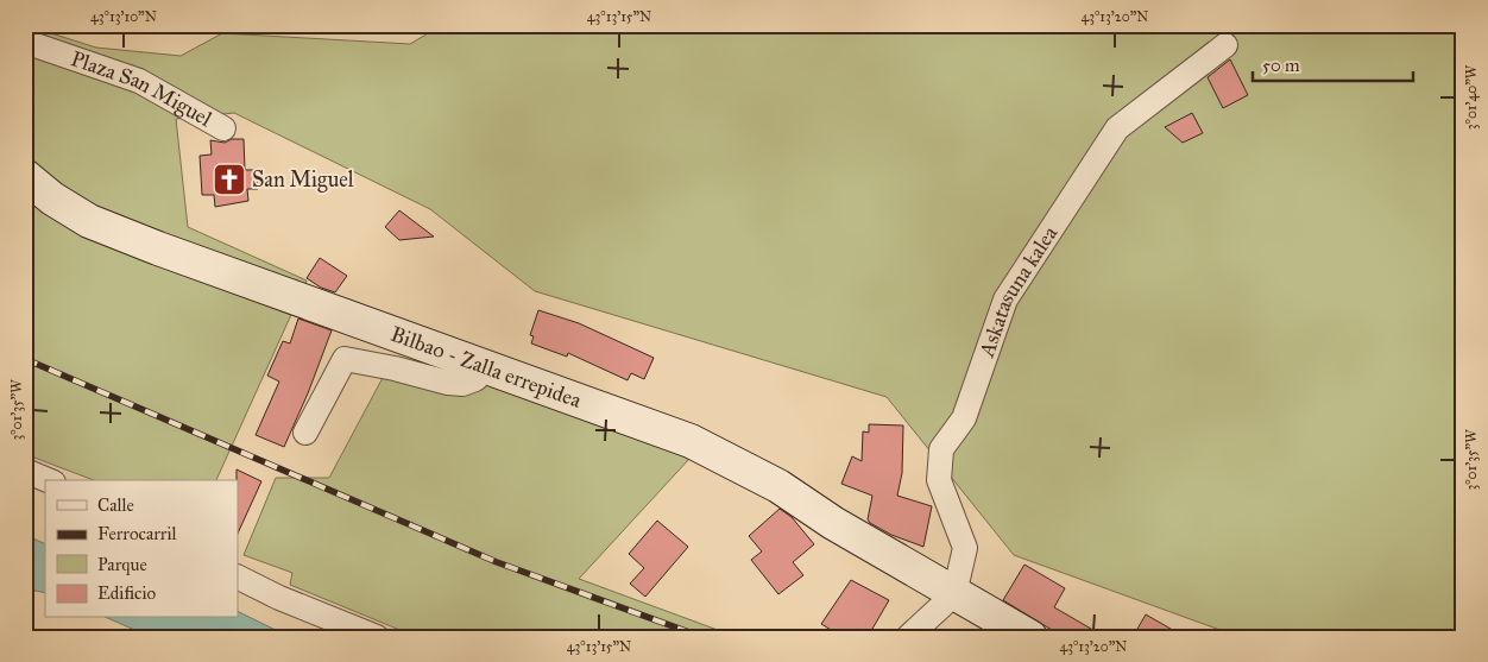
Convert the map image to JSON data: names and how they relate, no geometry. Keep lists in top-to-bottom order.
{
  "streets": {
    "street": ["Plaza San Miguel", "Askatasuna kalea", "Bilbao - Zalla errepidea"]
  },
  "crossings": [
    ["Askatasuna kalea", "Bilbao - Zalla errepidea"]
  ],
  "places": {
    "church": ["San Miguel"]
  },
  "legend": [
    "Calle",
    "Ferrocarril",
    "Parque",
    "Edificio"
  ],
  "scale_bar": "50 m",
  "coordinates": [
    "43°13'10\"N",
    "43°13'15\"N",
    "43°13'20\"N",
    "3°01'40\"W",
    "3°01'35\"W"
  ]
}
